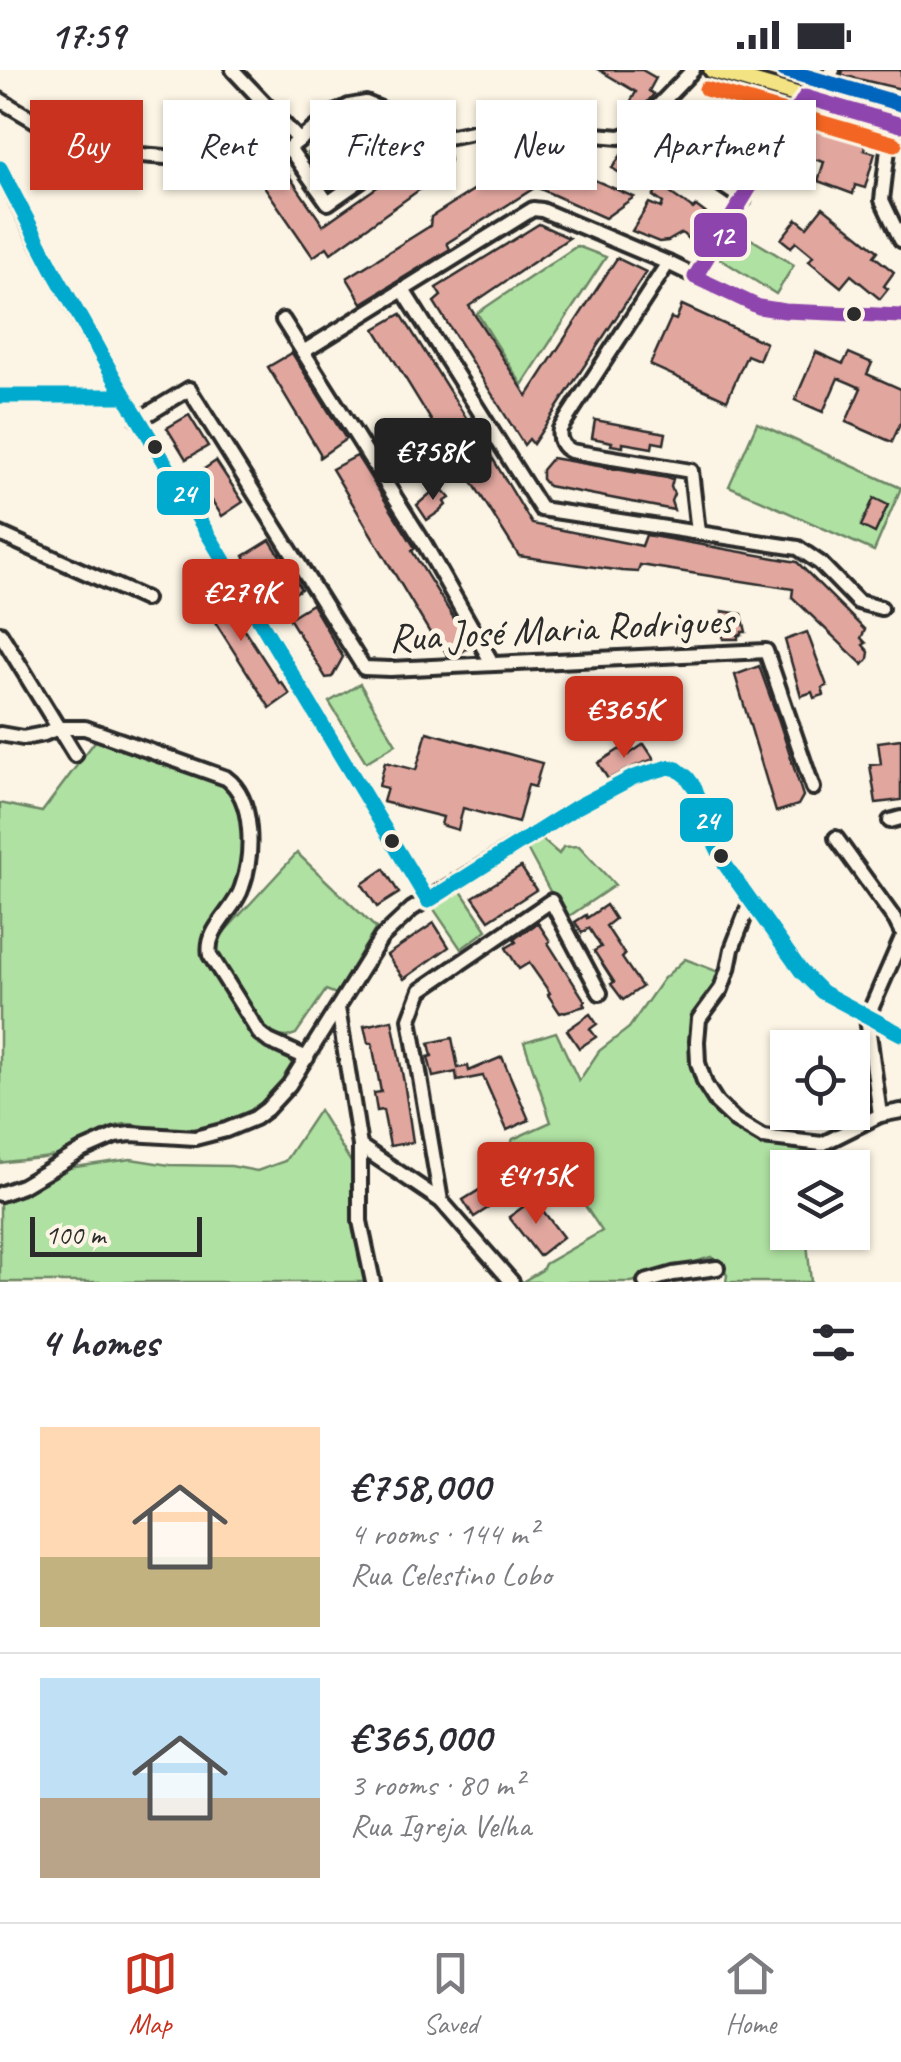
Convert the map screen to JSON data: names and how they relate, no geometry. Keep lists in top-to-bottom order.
{
  "streets": {
    "street": ["Rua José Maria Rodrigues"]
  },
  "lines": ["transit line 12", "transit line 24"],
  "scale_bar": "100 m",
  "page": {
    "status": "17:59",
    "chip": [
      "Buy",
      "Rent",
      "Filters",
      "New",
      "Apartment"
    ],
    "price": [
      "€758K",
      "€279K",
      "€365K",
      "€415K"
    ],
    "scale": "100 m",
    "heading": "4 homes",
    "list": [
      {
        "name": "€758,000",
        "note": "4 rooms · 144 m² · Rua Celestino Lobo"
      },
      {
        "name": "€365,000",
        "note": "3 rooms · 80 m² · Rua Igreja Velha"
      }
    ],
    "tabs": ["Map", "Saved", "Home"]
  }
}
